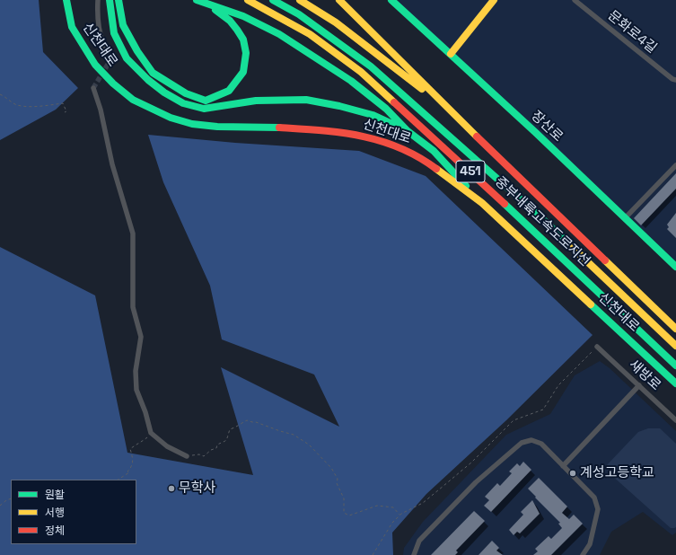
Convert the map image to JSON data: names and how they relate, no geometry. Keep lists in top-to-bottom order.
{
  "streets": {
    "main road": [
      "신천대로",
      "장산로",
      "451",
      "중부내륙고속도로지선"
    ],
    "street": ["문화로4길", "새방로"]
  },
  "places": ["계성고등학교", "무학사"],
  "legend": ["원활", "서행", "정체"]
}
